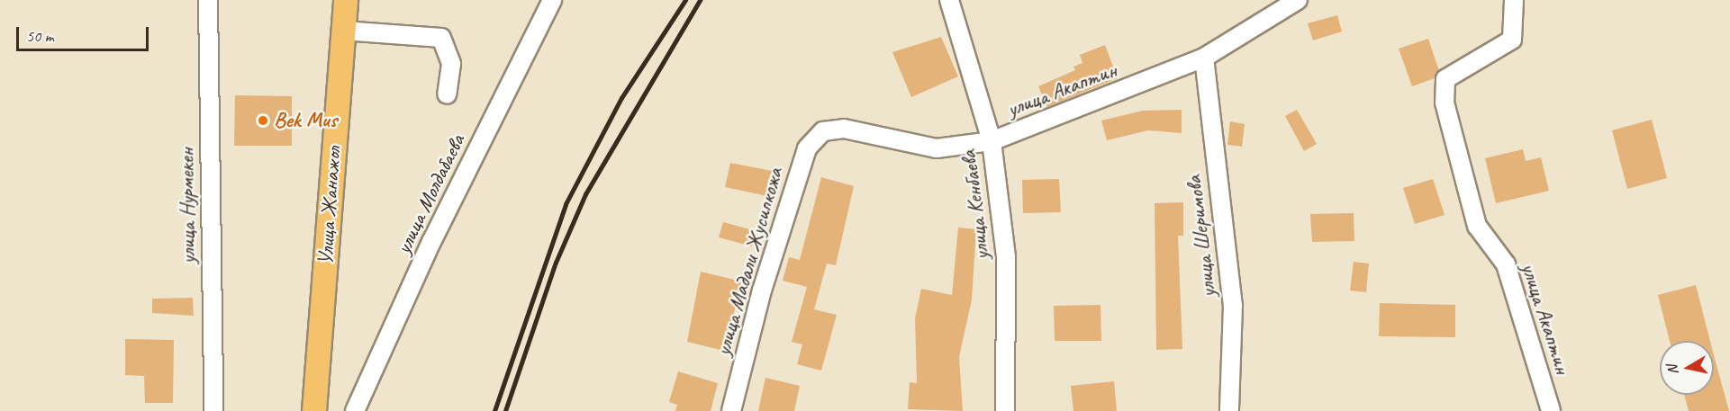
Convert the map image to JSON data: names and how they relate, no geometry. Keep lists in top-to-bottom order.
{
  "streets": {
    "main road": ["Улица Жанажол"],
    "street": [
      "улица Акаптин",
      "улица Молдабаева",
      "улица Кенбаева",
      "улица Нурмекен",
      "улица Шеримова",
      "улица Мадали Жусипкожа"
    ]
  },
  "crossings": [
    ["улица Акаптин", "улица Кенбаева"],
    ["улица Акаптин", "улица Шеримова"],
    ["улица Акаптин", "улица Мадали Жусипкожа"]
  ],
  "places": ["Bek Mus"],
  "scale_bar": "50 m",
  "north": "left"
}
